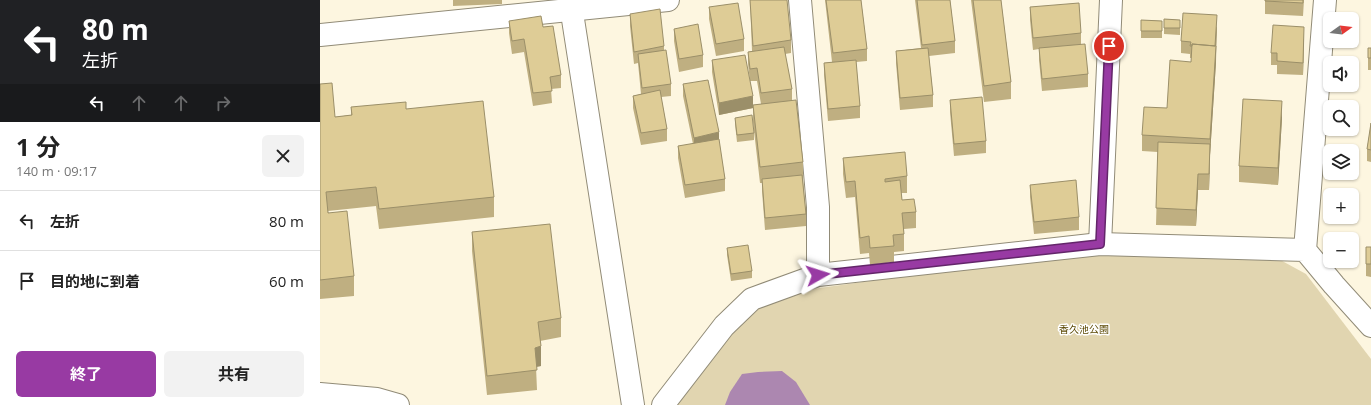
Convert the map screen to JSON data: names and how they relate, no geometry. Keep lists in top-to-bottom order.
{
  "parks": ["香久池公園"],
  "north": "right",
  "page": {
    "turn": ["80 m", "左折"],
    "map_buttons": ["+", "−"],
    "heading": ["1 分", "140 m · 09:17"],
    "list": [
      {
        "name": "左折",
        "value": "80 m"
      },
      {
        "name": "目的地に到着",
        "value": "60 m"
      }
    ],
    "buttons": ["終了", "共有"]
  }
}
